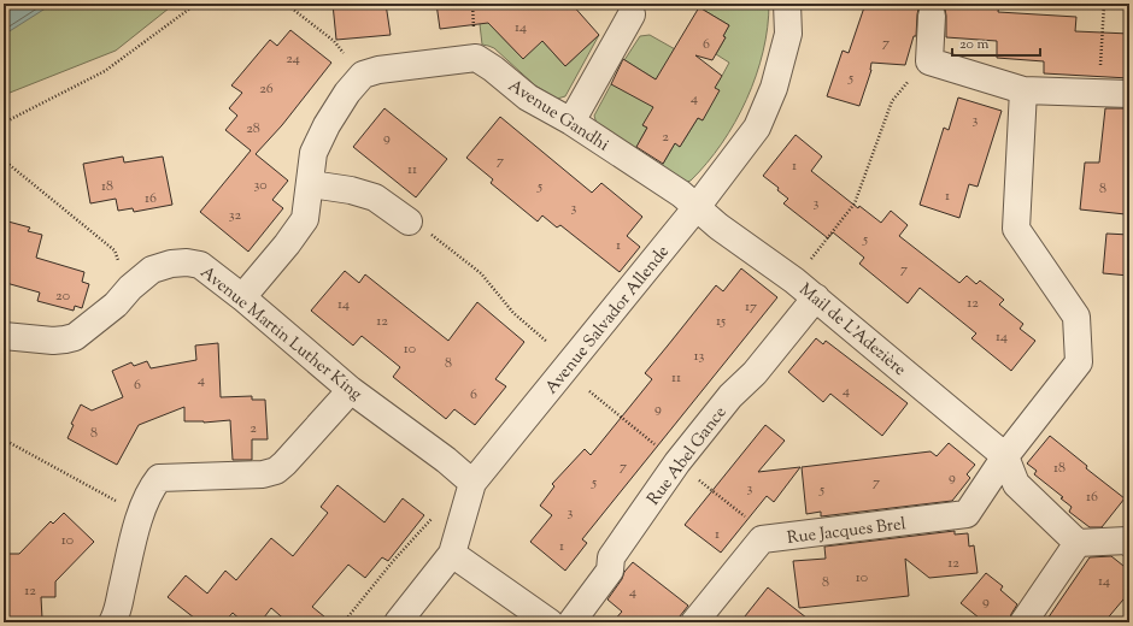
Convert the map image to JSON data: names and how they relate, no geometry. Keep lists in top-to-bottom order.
{
  "streets": {
    "street": [
      "Avenue Gandhi",
      "Avenue Salvador Allende",
      "Mail de L'Adezière",
      "Avenue Martin Luther King",
      "Rue Abel Gance",
      "Rue Jacques Brel"
    ]
  },
  "crossings": [
    ["Avenue Gandhi", "Avenue Salvador Allende"],
    ["Avenue Gandhi", "Mail de L'Adezière"],
    ["Avenue Salvador Allende", "Mail de L'Adezière"],
    ["Avenue Salvador Allende", "Avenue Martin Luther King"],
    ["Mail de L'Adezière", "Rue Abel Gance"],
    ["Mail de L'Adezière", "Rue Jacques Brel"]
  ],
  "house_numbers": [
    "14",
    "7",
    "6",
    "24",
    "5",
    "26",
    "4",
    "3",
    "28",
    "2",
    "9",
    "7",
    "1",
    "11",
    "30",
    "18",
    "5",
    "8",
    "1",
    "16",
    "3",
    "3",
    "32",
    "5",
    "1",
    "7",
    "20",
    "12",
    "14",
    "17",
    "12",
    "15",
    "14",
    "10",
    "13",
    "8",
    "11",
    "4",
    "6",
    "4",
    "6",
    "9",
    "2",
    "8",
    "7",
    "18",
    "9",
    "5",
    "7",
    "3",
    "5",
    "16",
    "3",
    "1",
    "10",
    "1",
    "12",
    "10",
    "14",
    "8",
    "12",
    "4",
    "9"
  ],
  "scale_bar": "20 m"
}
